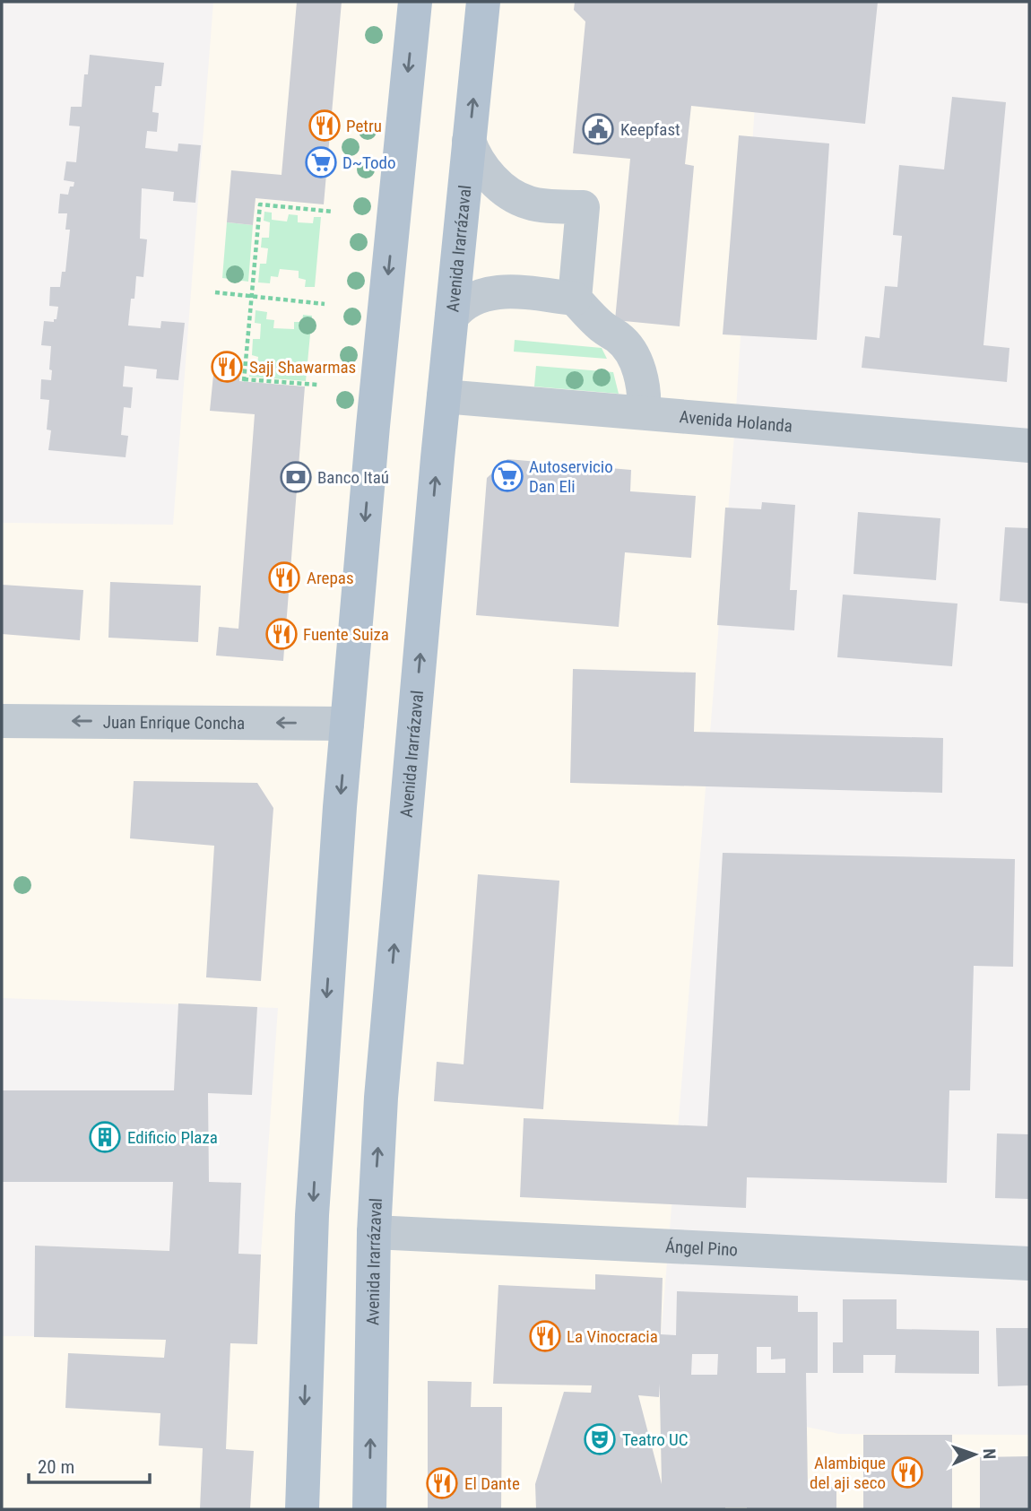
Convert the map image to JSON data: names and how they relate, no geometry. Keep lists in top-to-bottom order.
{
  "streets": {
    "main road": ["Avenida Irarrázaval"],
    "street": ["Avenida Holanda", "Juan Enrique Concha", "Ángel Pino"]
  },
  "crossings": [
    ["Avenida Irarrázaval", "Avenida Holanda"],
    ["Avenida Irarrázaval", "Ángel Pino"]
  ],
  "one_way": ["Juan Enrique Concha"],
  "places": {
    "restaurant": [
      "Petru",
      "Sajj Shawarmas",
      "Arepas",
      "Fuente Suiza",
      "La Vinocracia",
      "Alambique del aji seco",
      "El Dante"
    ],
    "public building": ["Keepfast"],
    "supermarket": ["D~Todo", "Autoservicio Dan Eli"],
    "bank": ["Banco Itaú"],
    "building": ["Edificio Plaza"],
    "theatre": ["Teatro UC"]
  },
  "scale_bar": "20 m",
  "north": "right"
}
